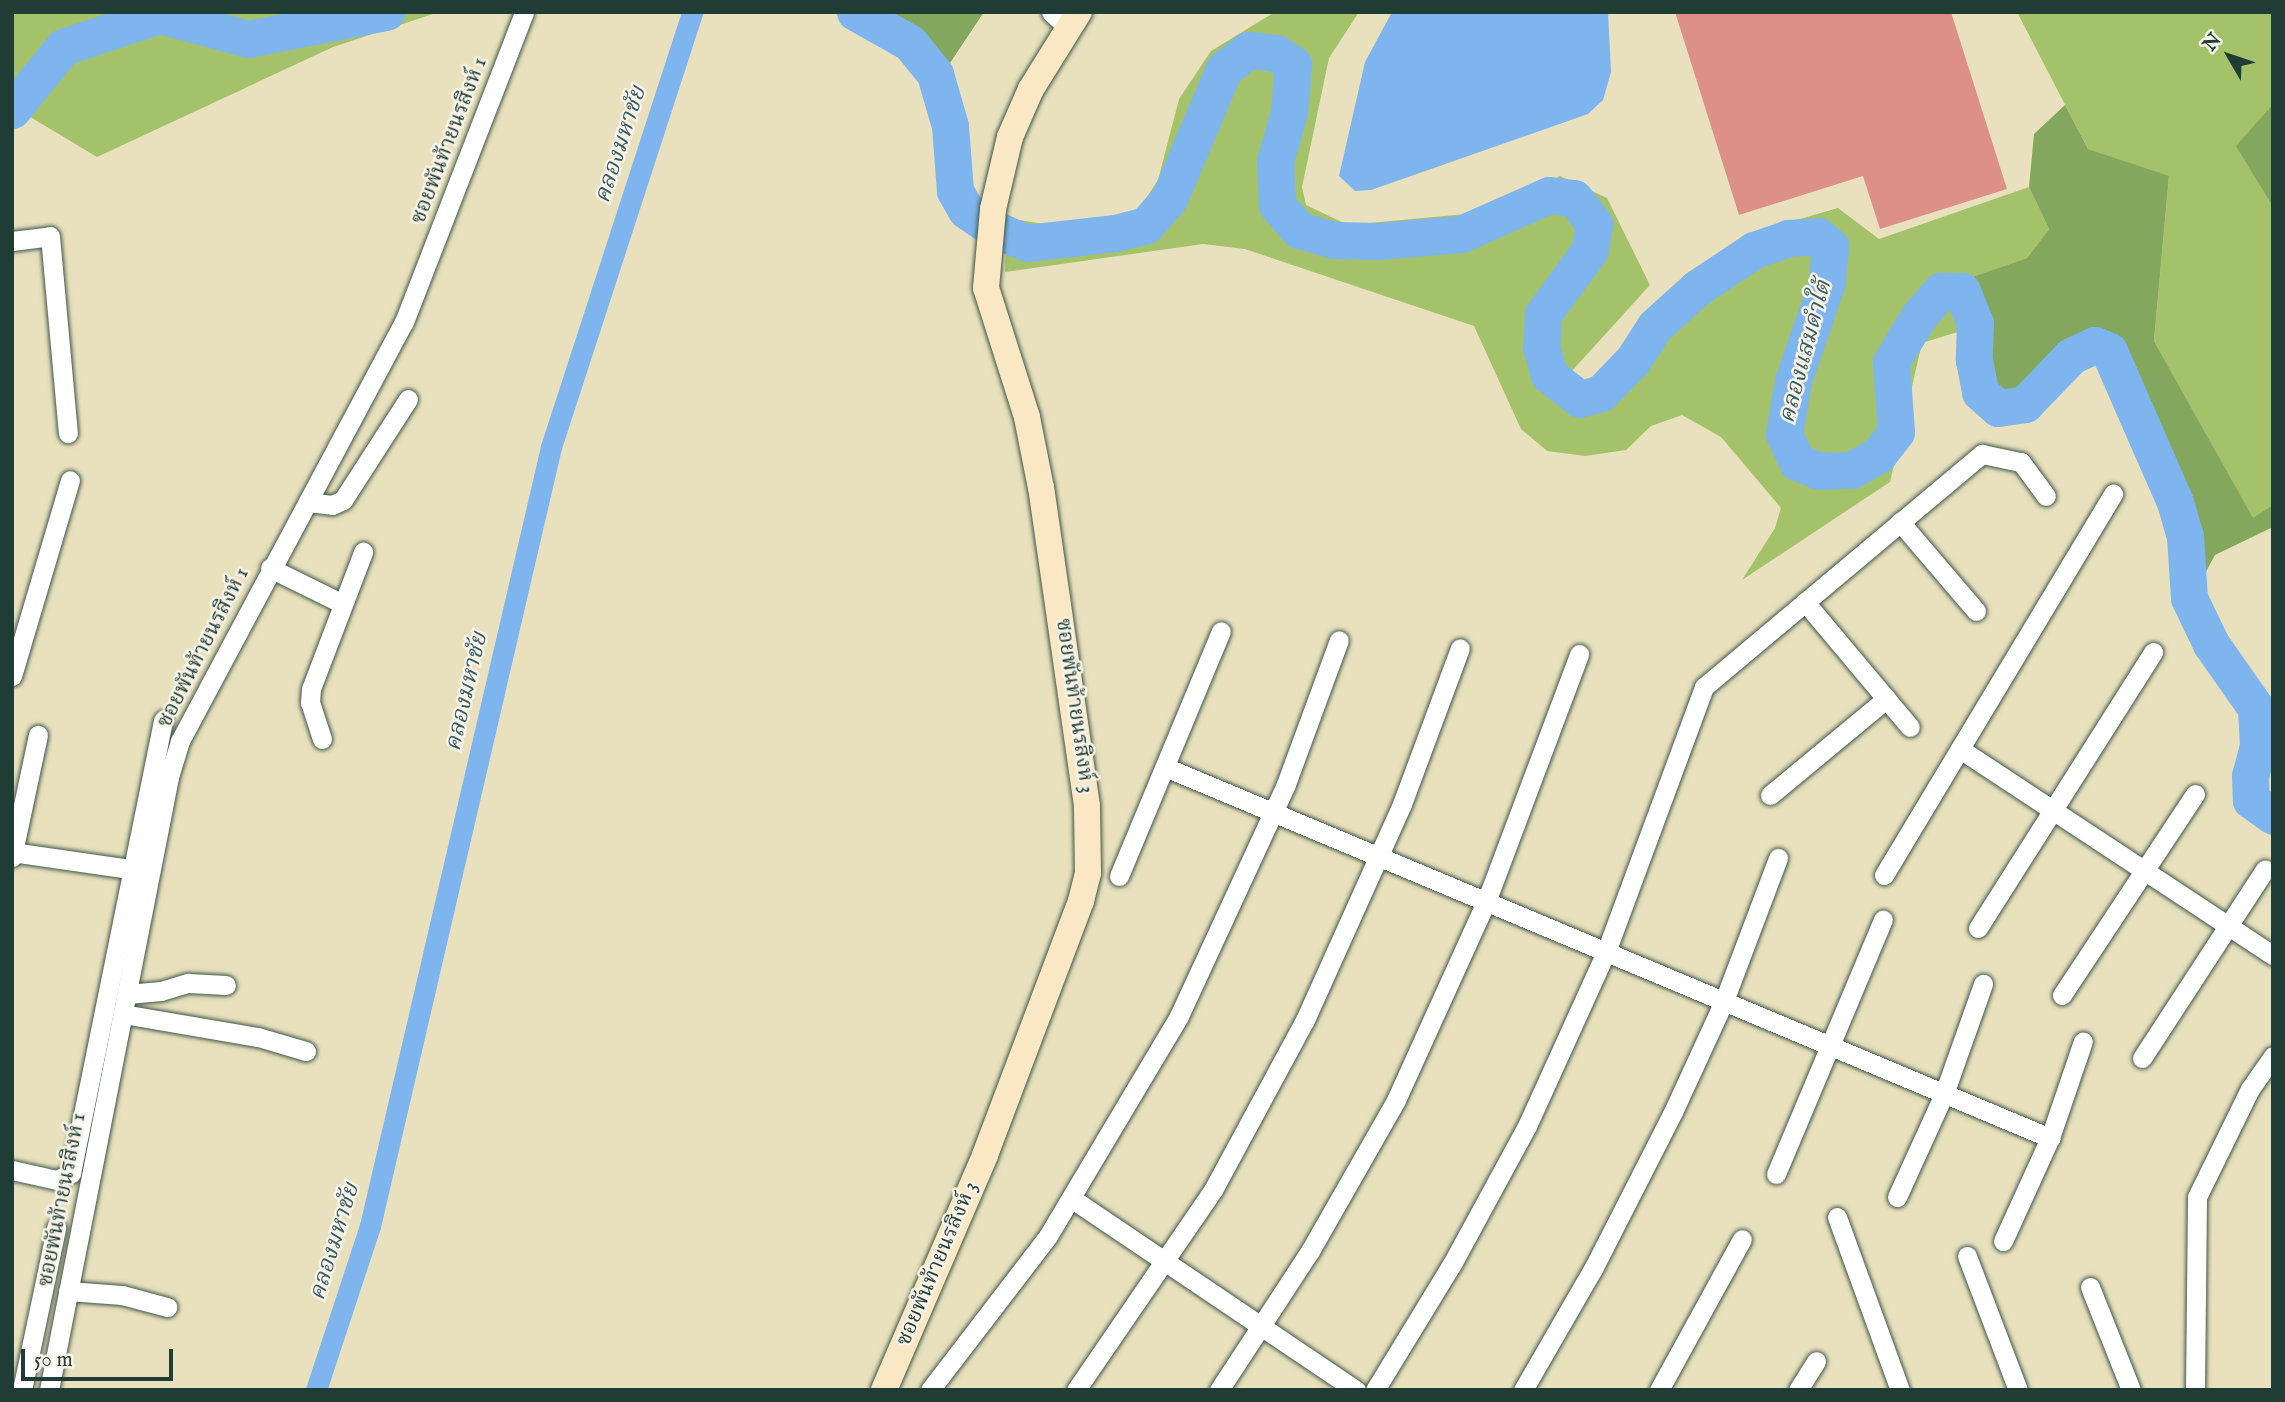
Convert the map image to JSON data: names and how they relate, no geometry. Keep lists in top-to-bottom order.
{
  "streets": {
    "street": ["ซอยพันท้ายนรสิงห์ 1", "ซอยพันท้ายนรสิงห์ 3"]
  },
  "water": ["คลองมหาชัย", "คลองแสมดำใต้"],
  "scale_bar": "50 m",
  "north": "top left"
}
